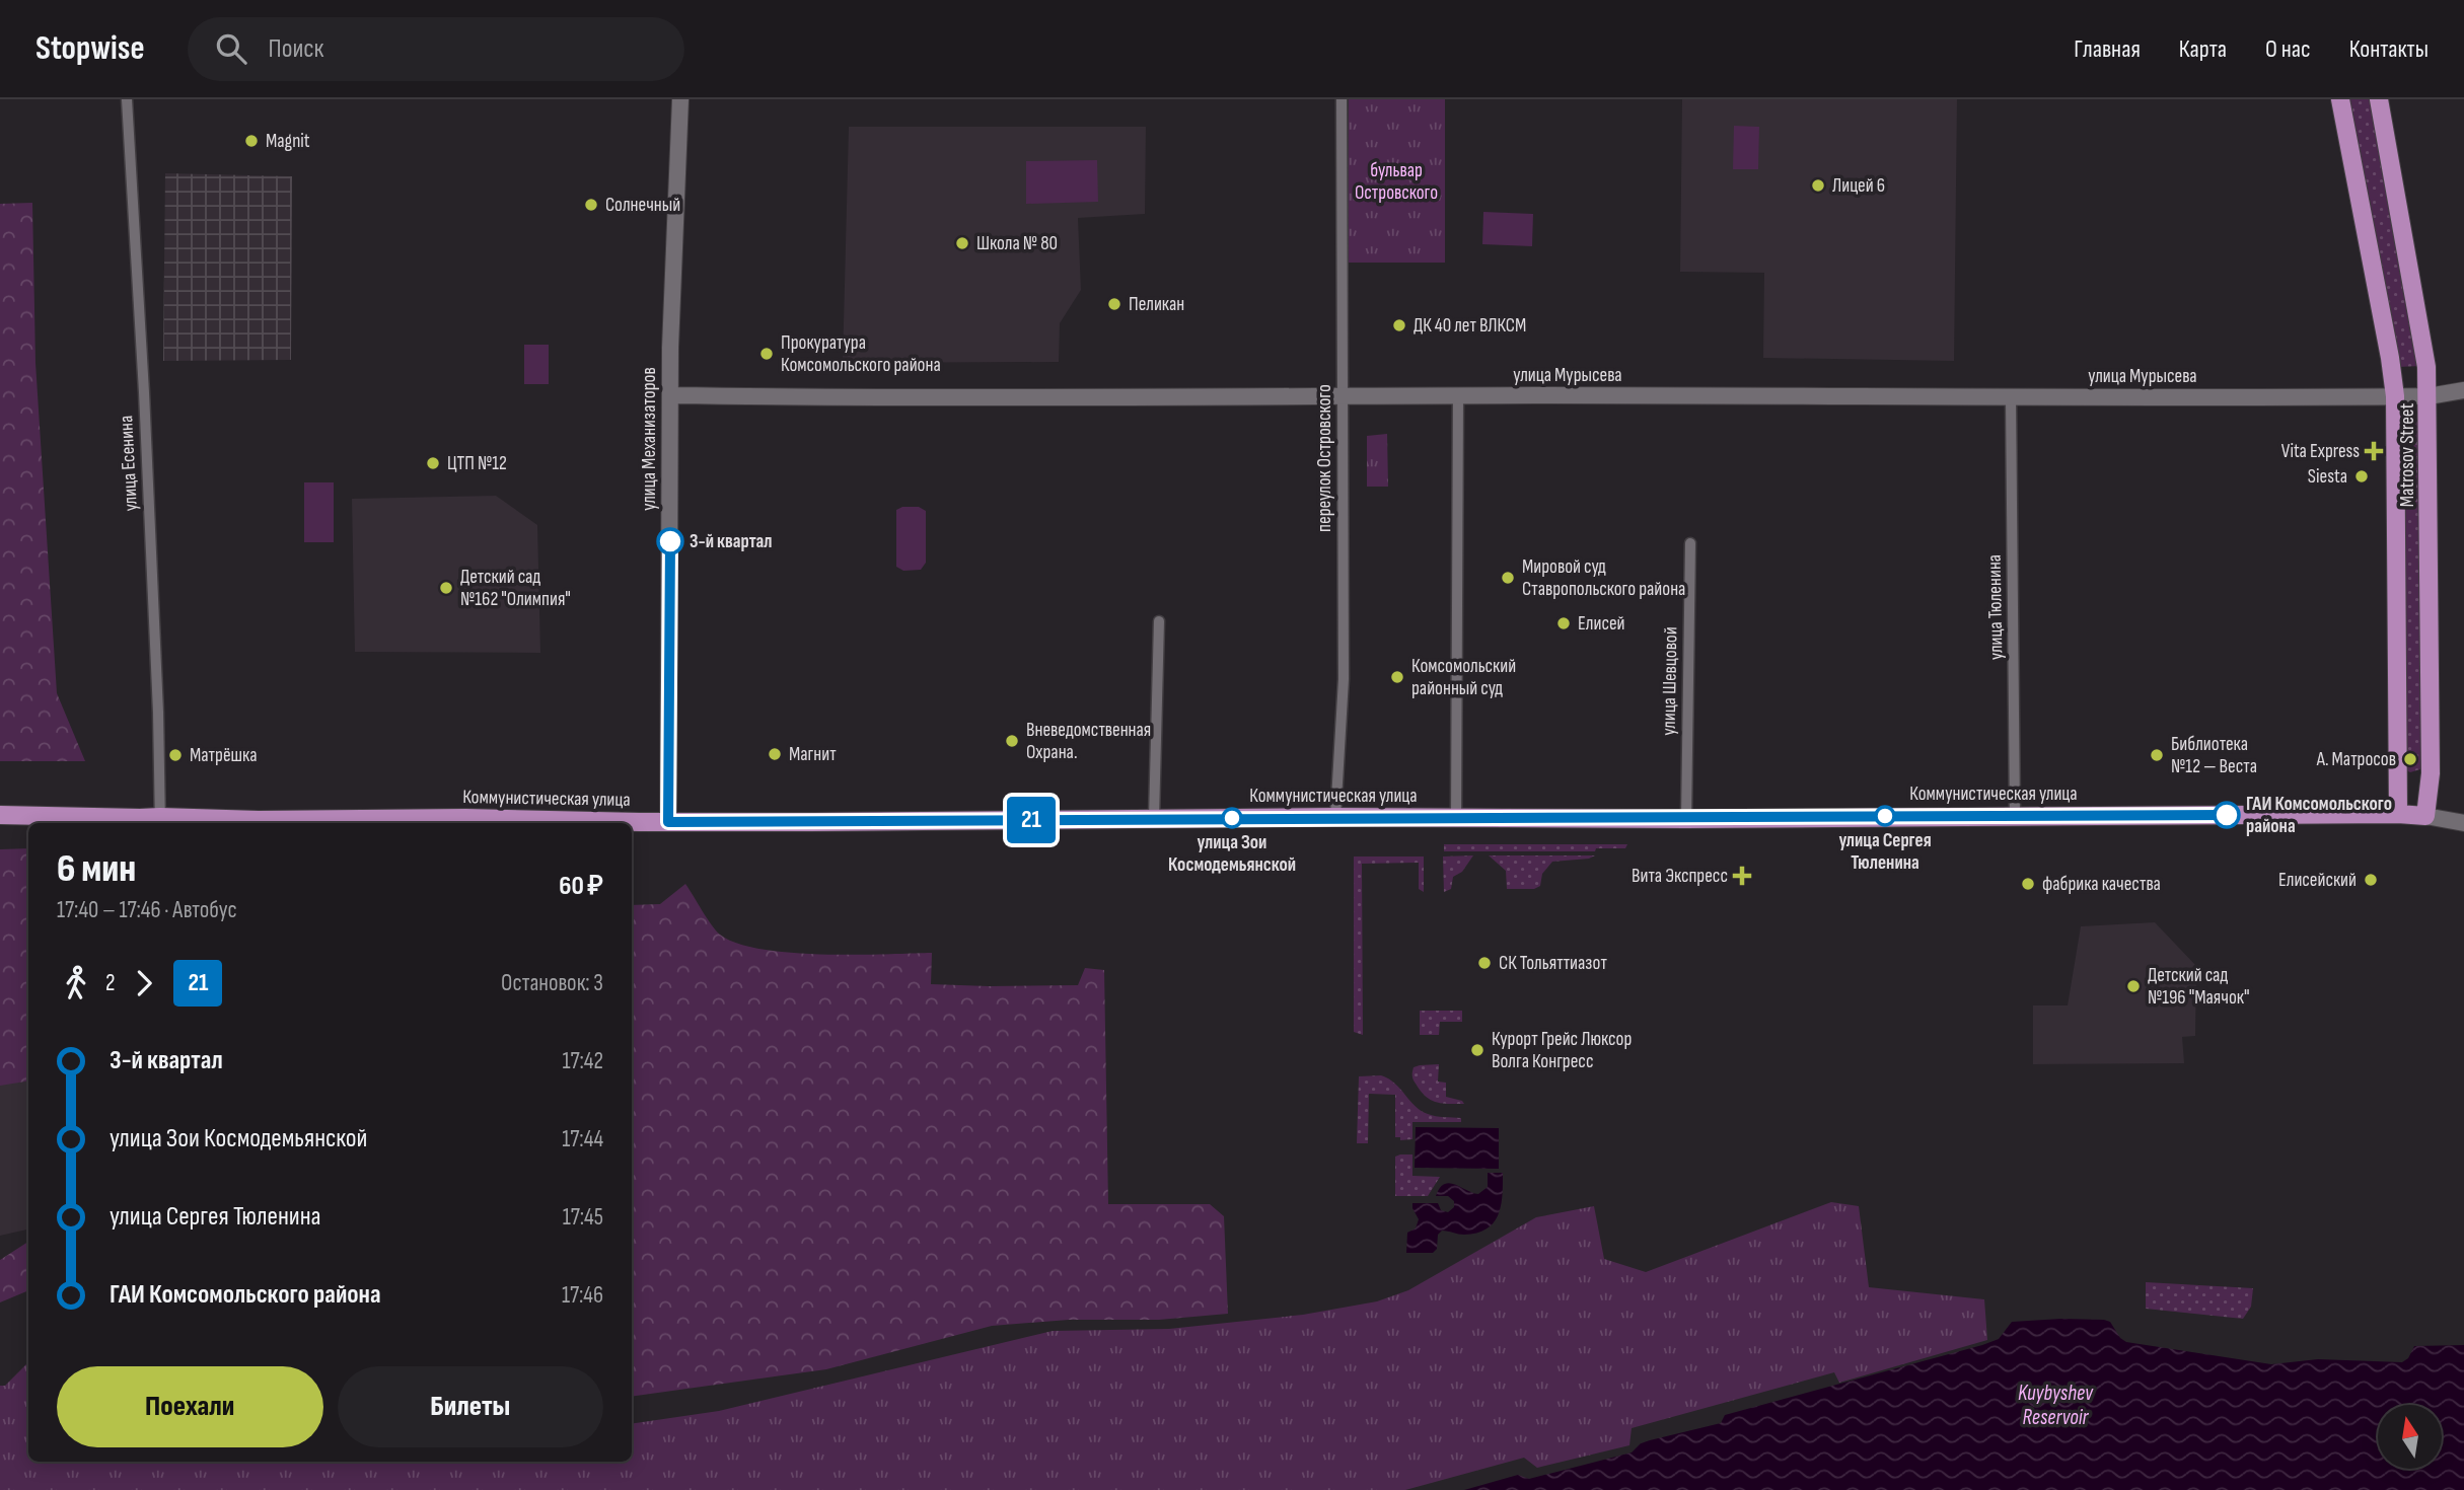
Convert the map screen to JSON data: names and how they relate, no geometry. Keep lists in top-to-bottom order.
{
  "streets": {
    "main road": ["Matrosov Street", "Коммунистическая улица"],
    "street": [
      "улица Мурысева",
      "улица Механизаторов",
      "переулок Островского",
      "улица Есенина",
      "улица Тюленина",
      "улица Шевцовой"
    ]
  },
  "crossings": [
    ["улица Мурысева", "улица Механизаторов"],
    ["улица Мурысева", "Matrosov Street"],
    ["улица Мурысева", "переулок Островского"],
    ["улица Мурысева", "улица Тюленина"],
    ["улица Механизаторов", "Коммунистическая улица"],
    ["Matrosov Street", "Коммунистическая улица"],
    ["переулок Островского", "Коммунистическая улица"],
    ["улица Есенина", "Коммунистическая улица"],
    ["улица Тюленина", "Коммунистическая улица"],
    ["улица Шевцовой", "Коммунистическая улица"]
  ],
  "water": ["Kuybyshev Reservoir"],
  "parks": ["бульвар Островского"],
  "places": {
    "other": [
      "Magnit",
      "Лицей 6",
      "Солнечный",
      "Школа № 80",
      "Пеликан",
      "ДК 40 лет ВЛКСМ",
      "Прокуратура Комсомольского района",
      "ЦТП №12",
      "Siesta",
      "3-й квартал",
      "Мировой суд Ставропольского района",
      "Детский сад №162 \"Олимпия\"",
      "Елисей",
      "Комсомольский районный суд",
      "Вневедомственная Охрана.",
      "Магнит",
      "Матрёшка",
      "Библиотека №12 — Веста",
      "А. Матросов",
      "ГАИ Комсомольского района",
      "улица Сергея Тюленина",
      "улица Зои Космодемьянской",
      "Елисейский",
      "фабрика качества",
      "СК Тольяттиазот",
      "Детский сад №196 \"Маячок\"",
      "Курорт Грейс Люксор Волга Конгресс"
    ],
    "health": ["Vita Express", "Вита Экспресс"]
  },
  "lines": ["bus line 21"],
  "north": "top",
  "page": {
    "header": "Stopwise",
    "search": "Поиск",
    "nav": [
      "Главная",
      "Карта",
      "О нас",
      "Контакты"
    ],
    "on_map": "21",
    "heading": ["6 мин", "17:40 – 17:46 · Автобус", "60 ₽"],
    "legs": ["2", "21", "Остановок: 3"],
    "list": [
      {
        "name": "3-й квартал",
        "value": "17:42"
      },
      {
        "name": "улица Зои Космодемьянской",
        "value": "17:44"
      },
      {
        "name": "улица Сергея Тюленина",
        "value": "17:45"
      },
      {
        "name": "ГАИ Комсомольского района",
        "value": "17:46"
      }
    ],
    "buttons": ["Поехали", "Билеты"]
  }
}
